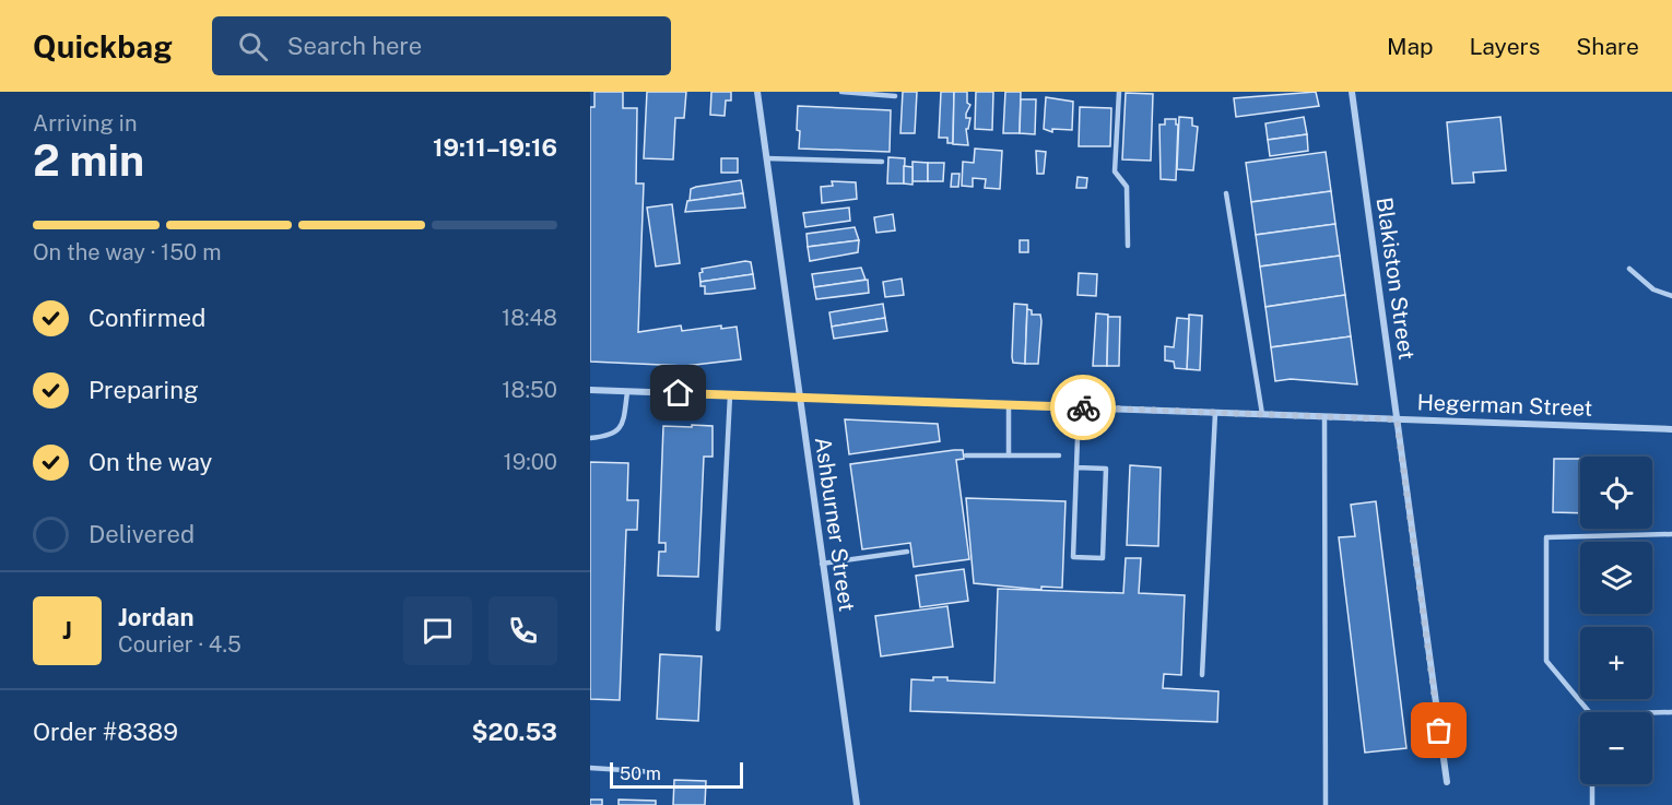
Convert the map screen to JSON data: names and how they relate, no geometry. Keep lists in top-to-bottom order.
{
  "streets": {
    "street": ["Blakiston Street", "Hegerman Street", "Ashburner Street"]
  },
  "crossings": [
    ["Blakiston Street", "Hegerman Street"],
    ["Hegerman Street", "Ashburner Street"]
  ],
  "scale_bar": "50 m",
  "page": {
    "header": "Quickbag",
    "search": "Search here",
    "nav": ["Map", "Layers", "Share"],
    "heading": ["2 min", "Arriving in", "19:11–19:16"],
    "panel": [
      "Jordan",
      "Courier · 4.5",
      "Order #8389",
      "$20.53"
    ],
    "bar": "On the way · 150 m",
    "list": [
      ["Confirmed", "18:48"],
      ["Preparing", "18:50"],
      ["On the way", "19:00"],
      "Delivered"
    ],
    "map_buttons": ["+", "−"],
    "round": "J",
    "scale": "50 m"
  }
}
